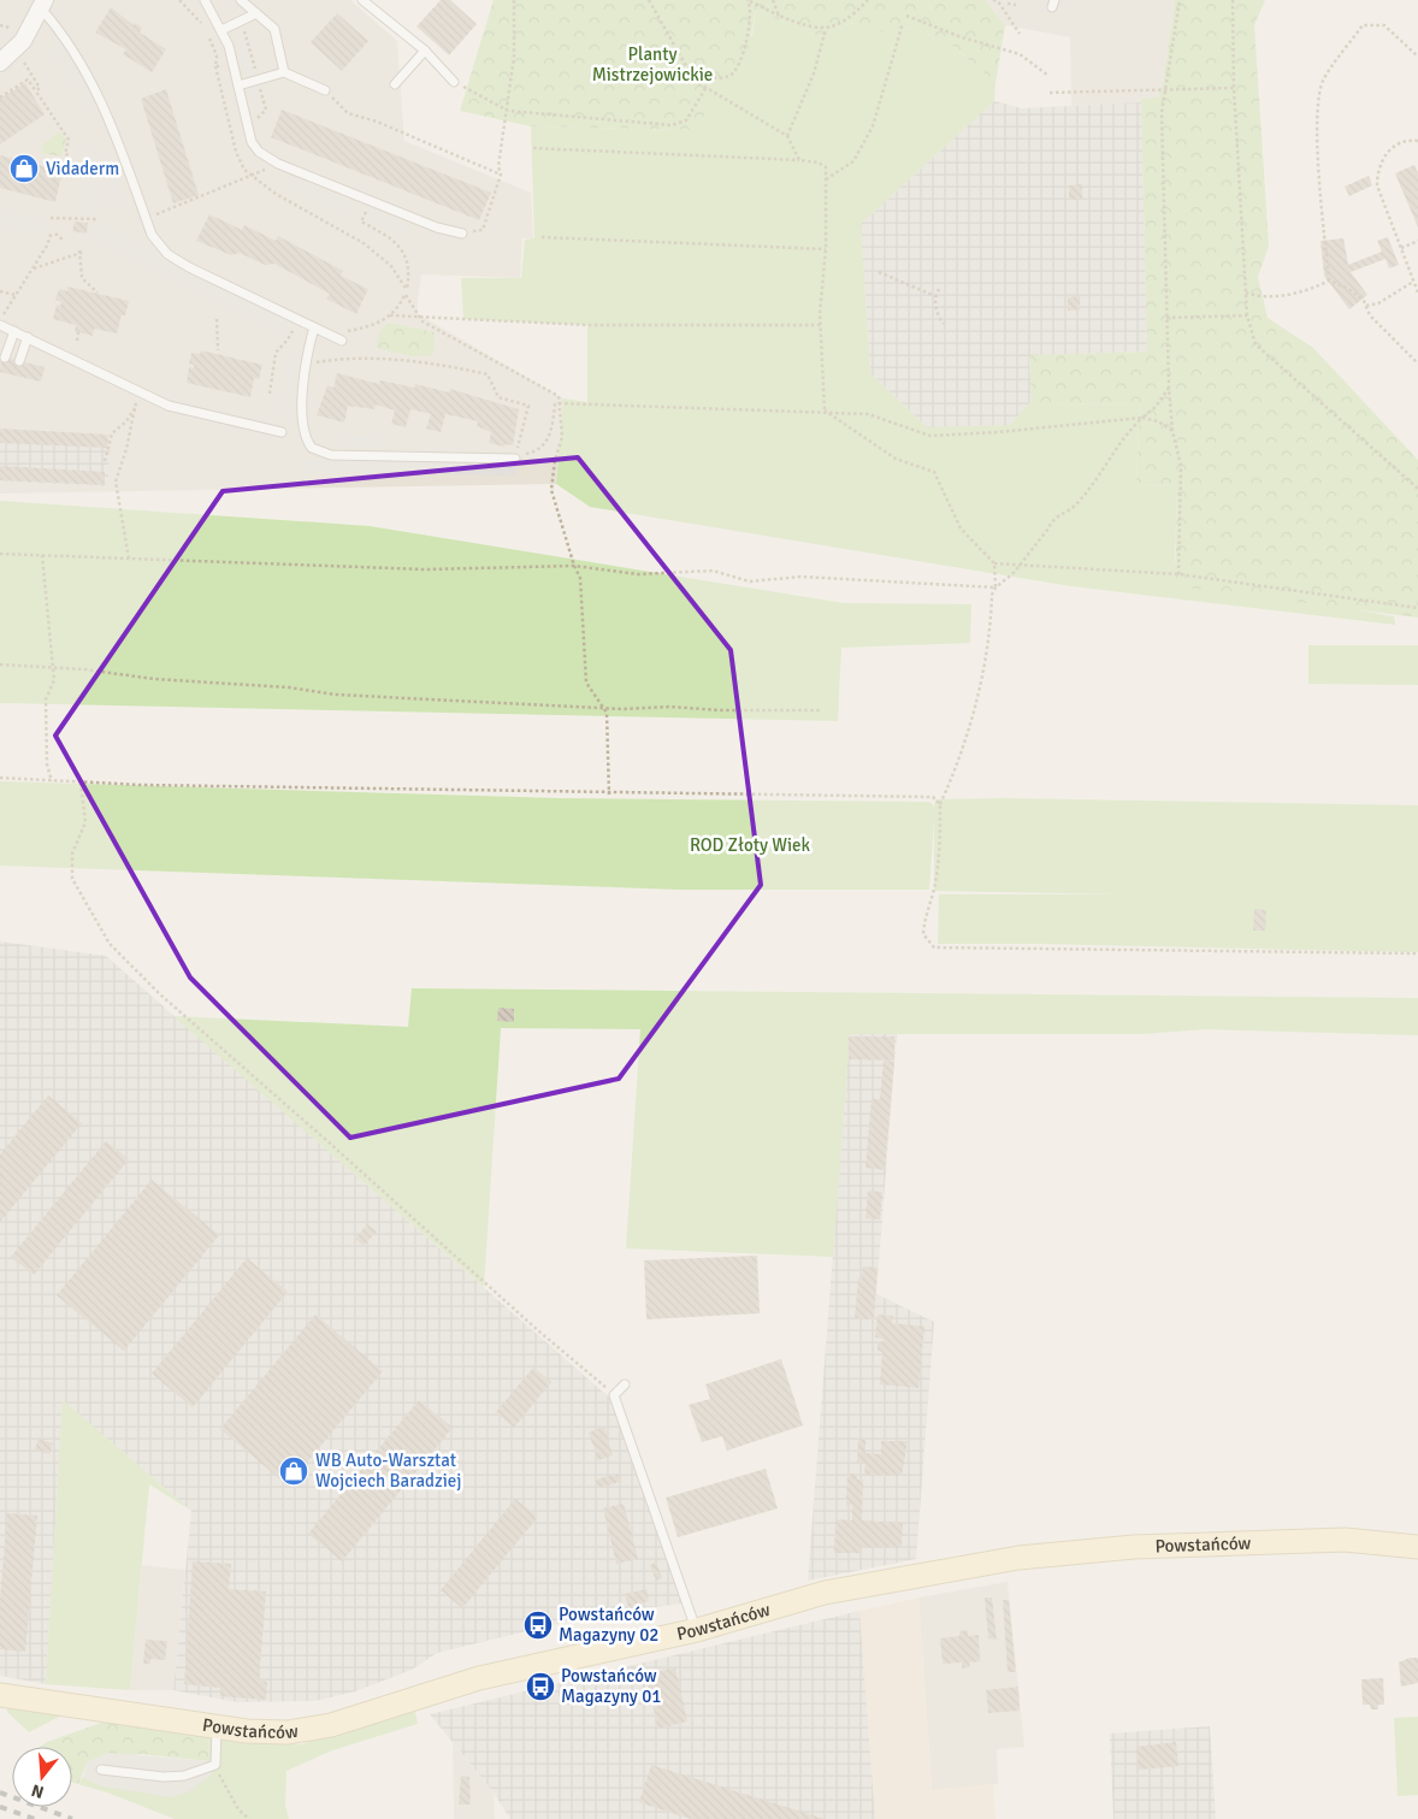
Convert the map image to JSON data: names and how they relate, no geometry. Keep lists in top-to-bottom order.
{
  "streets": {
    "street": ["Powstańców"]
  },
  "parks": ["Planty Mistrzejowickie", "ROD Złoty Wiek"],
  "places": {
    "shop": ["Vidaderm", "WB Auto-Warsztat Wojciech Baradziej"],
    "bus stop": ["Powstańców Magazyny 02", "Powstańców Magazyny 01"]
  },
  "north": "bottom"
}
